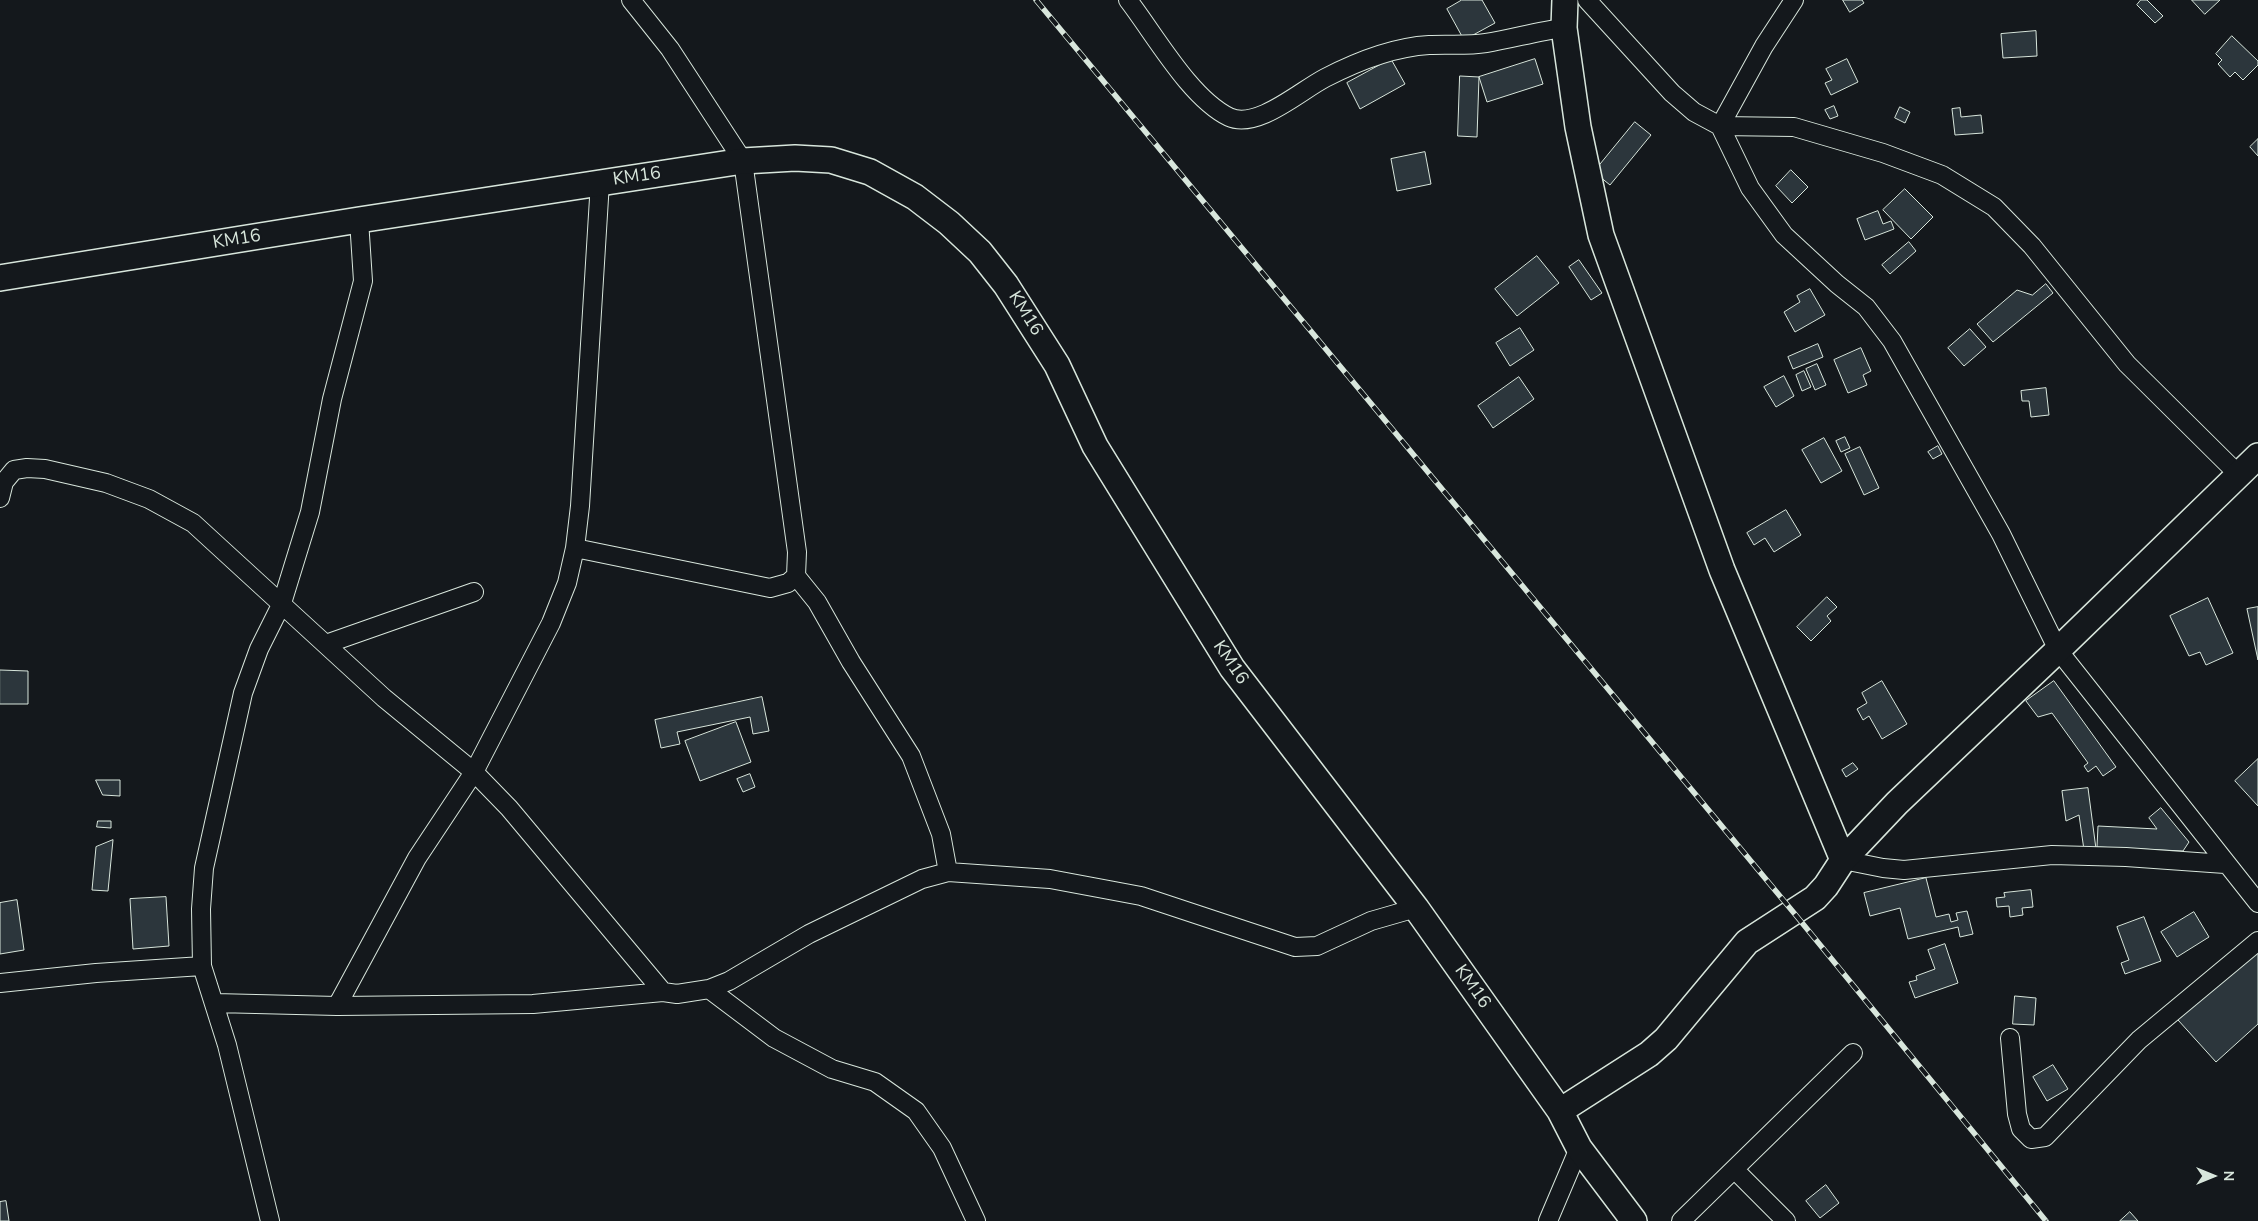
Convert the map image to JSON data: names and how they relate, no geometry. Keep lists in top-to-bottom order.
{
  "streets": {
    "street": ["KM16"]
  },
  "north": "right"
}
